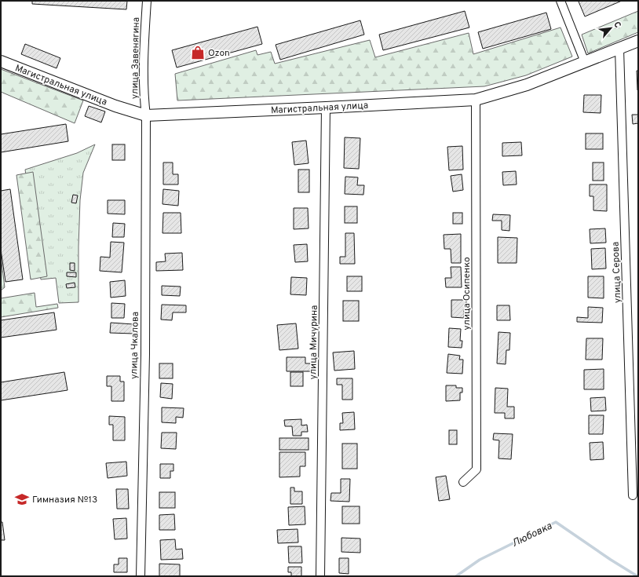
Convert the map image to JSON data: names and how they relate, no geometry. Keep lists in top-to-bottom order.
{
  "streets": {
    "main road": ["Магистральная улица"],
    "street": [
      "улица Завенягина",
      "улица Серова",
      "улица Осипенко",
      "улица Мичурина",
      "улица Чкалова"
    ]
  },
  "crossings": [
    ["улица Завенягина", "Магистральная улица"],
    ["улица Завенягина", "улица Чкалова"],
    ["Магистральная улица", "улица Серова"],
    ["Магистральная улица", "улица Осипенко"],
    ["Магистральная улица", "улица Мичурина"],
    ["Магистральная улица", "улица Чкалова"]
  ],
  "water": ["Любовка"],
  "places": {
    "shop": ["Ozon"],
    "school or university": ["Гимназия №13"]
  },
  "north": "top right"
}
